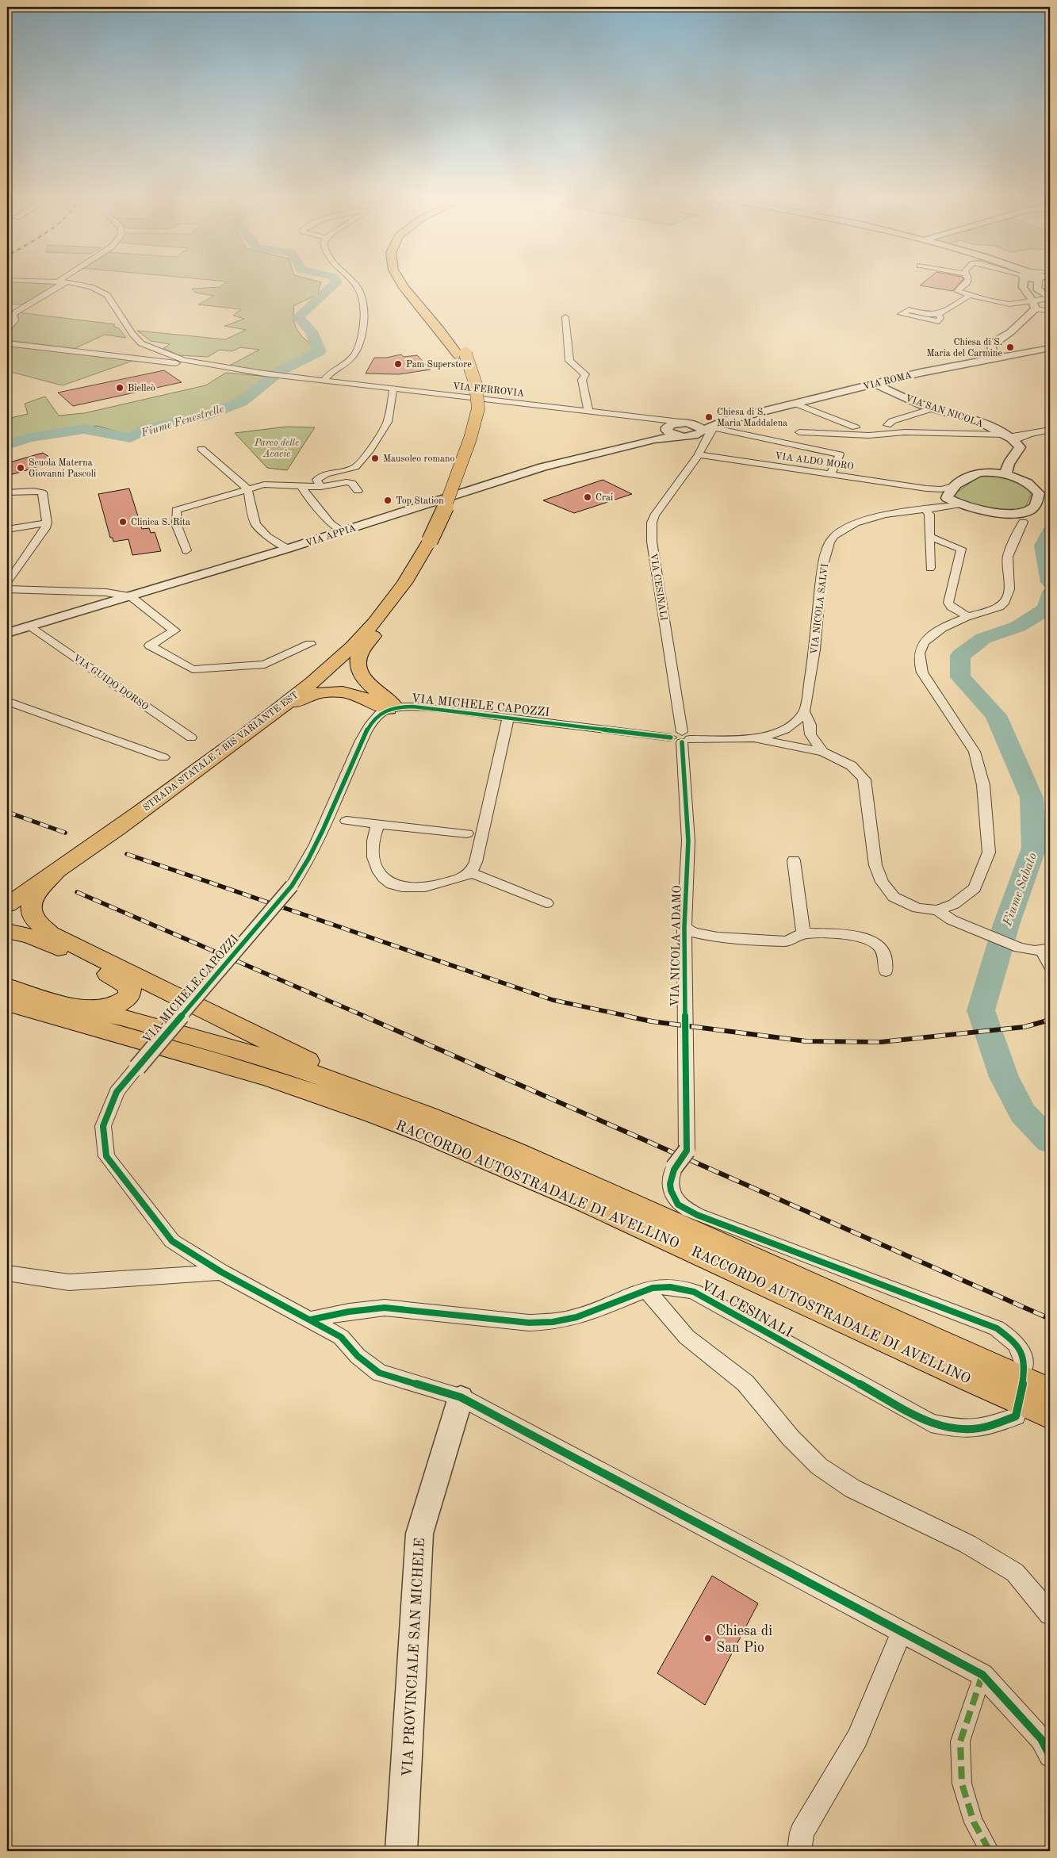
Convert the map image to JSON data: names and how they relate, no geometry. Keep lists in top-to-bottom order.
{
  "streets": {
    "highway": ["STRADA STATALE 7 BIS VARIANTE EST", "RACCORDO AUTOSTRADALE DI AVELLINO"],
    "street": [
      "VIA ROMA",
      "VIA FERROVIA",
      "VIA SAN NICOLA",
      "VIA ALDO MORO",
      "VIA APPIA",
      "VIA CESINALI",
      "VIA NICOLA SALVI",
      "VIA GUIDO DORSO",
      "VIA MICHELE CAPOZZI",
      "VIA NICOLA ADAMO",
      "VIA PROVINCIALE SAN MICHELE"
    ]
  },
  "crossings": [
    ["VIA ROMA", "VIA FERROVIA"],
    ["VIA ROMA", "VIA SAN NICOLA"],
    ["VIA ROMA", "VIA APPIA"],
    ["VIA ROMA", "VIA CESINALI"],
    ["VIA ALDO MORO", "VIA CESINALI"],
    ["VIA APPIA", "VIA GUIDO DORSO"],
    ["VIA CESINALI", "VIA MICHELE CAPOZZI"],
    ["VIA CESINALI", "VIA NICOLA ADAMO"],
    ["VIA MICHELE CAPOZZI", "VIA NICOLA ADAMO"],
    ["VIA MICHELE CAPOZZI", "VIA PROVINCIALE SAN MICHELE"]
  ],
  "water": ["Fiume Fenestrelle", "Fiume Sabato"],
  "parks": ["Parco delle Acacie"],
  "places": [
    "Chiesa di S. Maria del Carmine",
    "Pam Superstore",
    "Bielleò",
    "Chiesa di S. Maria Maddalena",
    "Mausoleo romano",
    "Scuola Materna Giovanni Pascoli",
    "Crai",
    "Top Station",
    "Clinica S. Rita",
    "Chiesa di San Pio"
  ]
}
